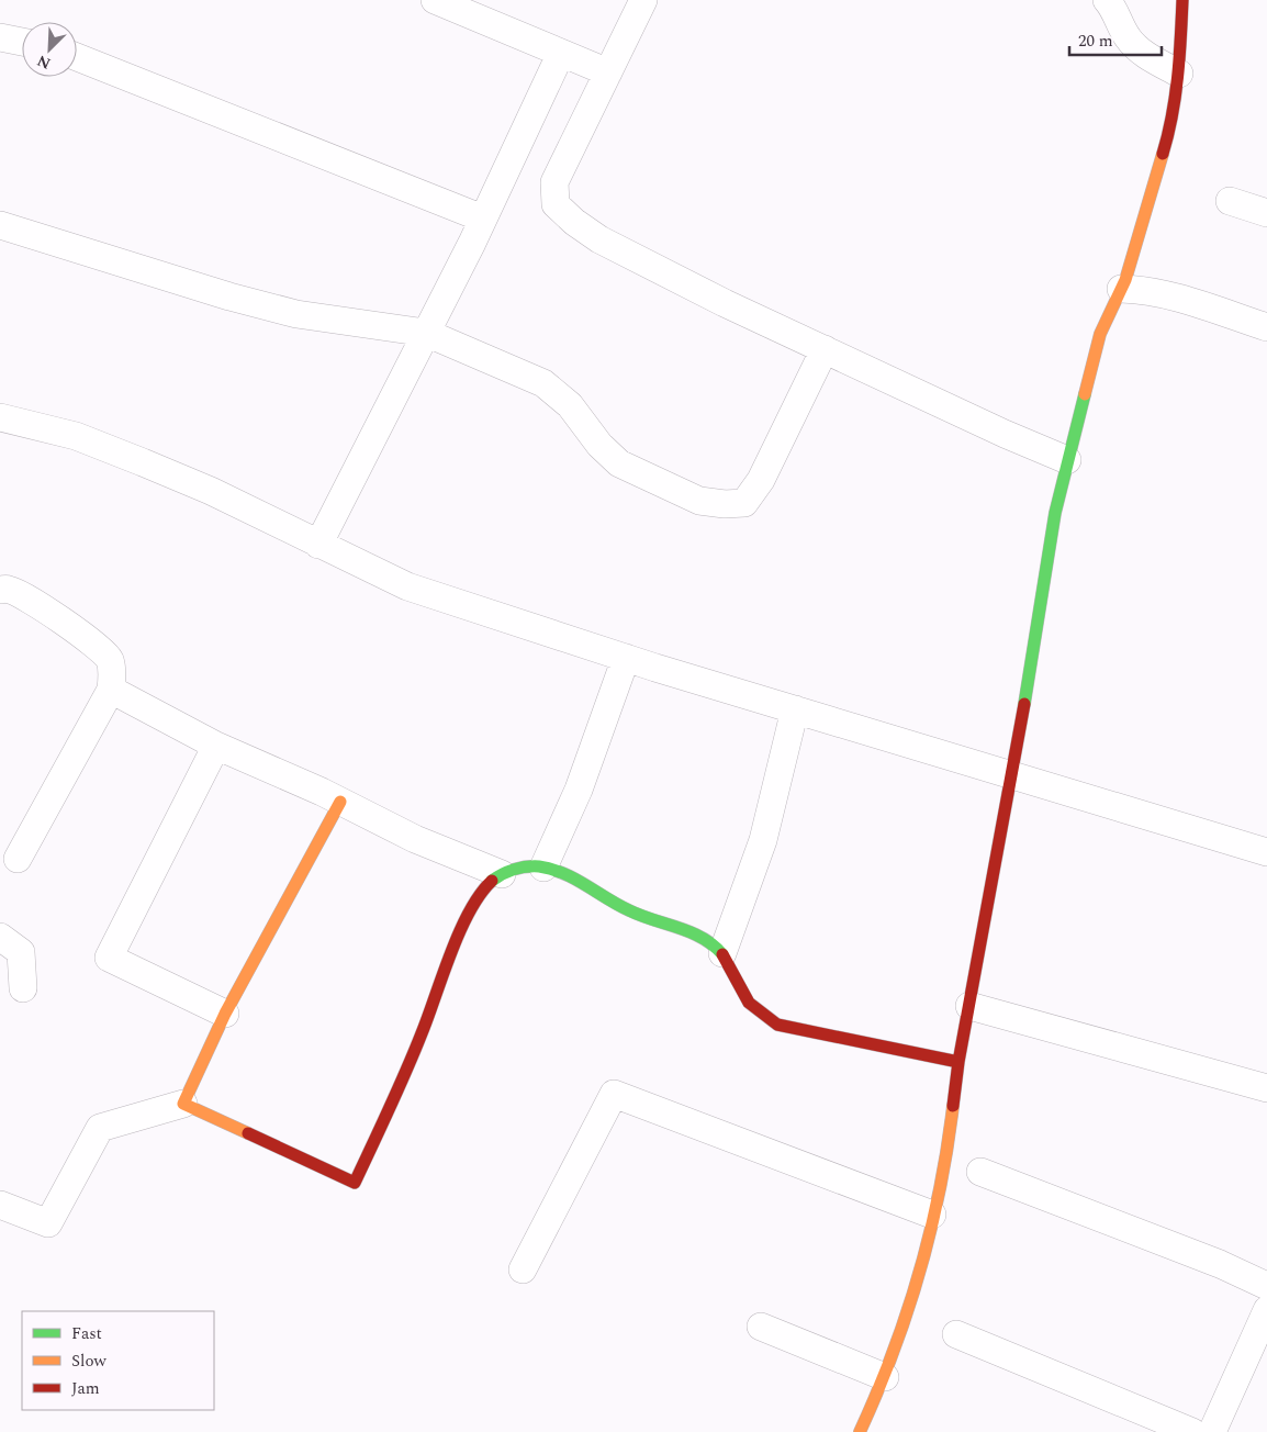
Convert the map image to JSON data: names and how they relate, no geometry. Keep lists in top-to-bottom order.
{
  "legend": ["Fast", "Slow", "Jam"],
  "scale_bar": "20 m",
  "north": "bottom left"
}
